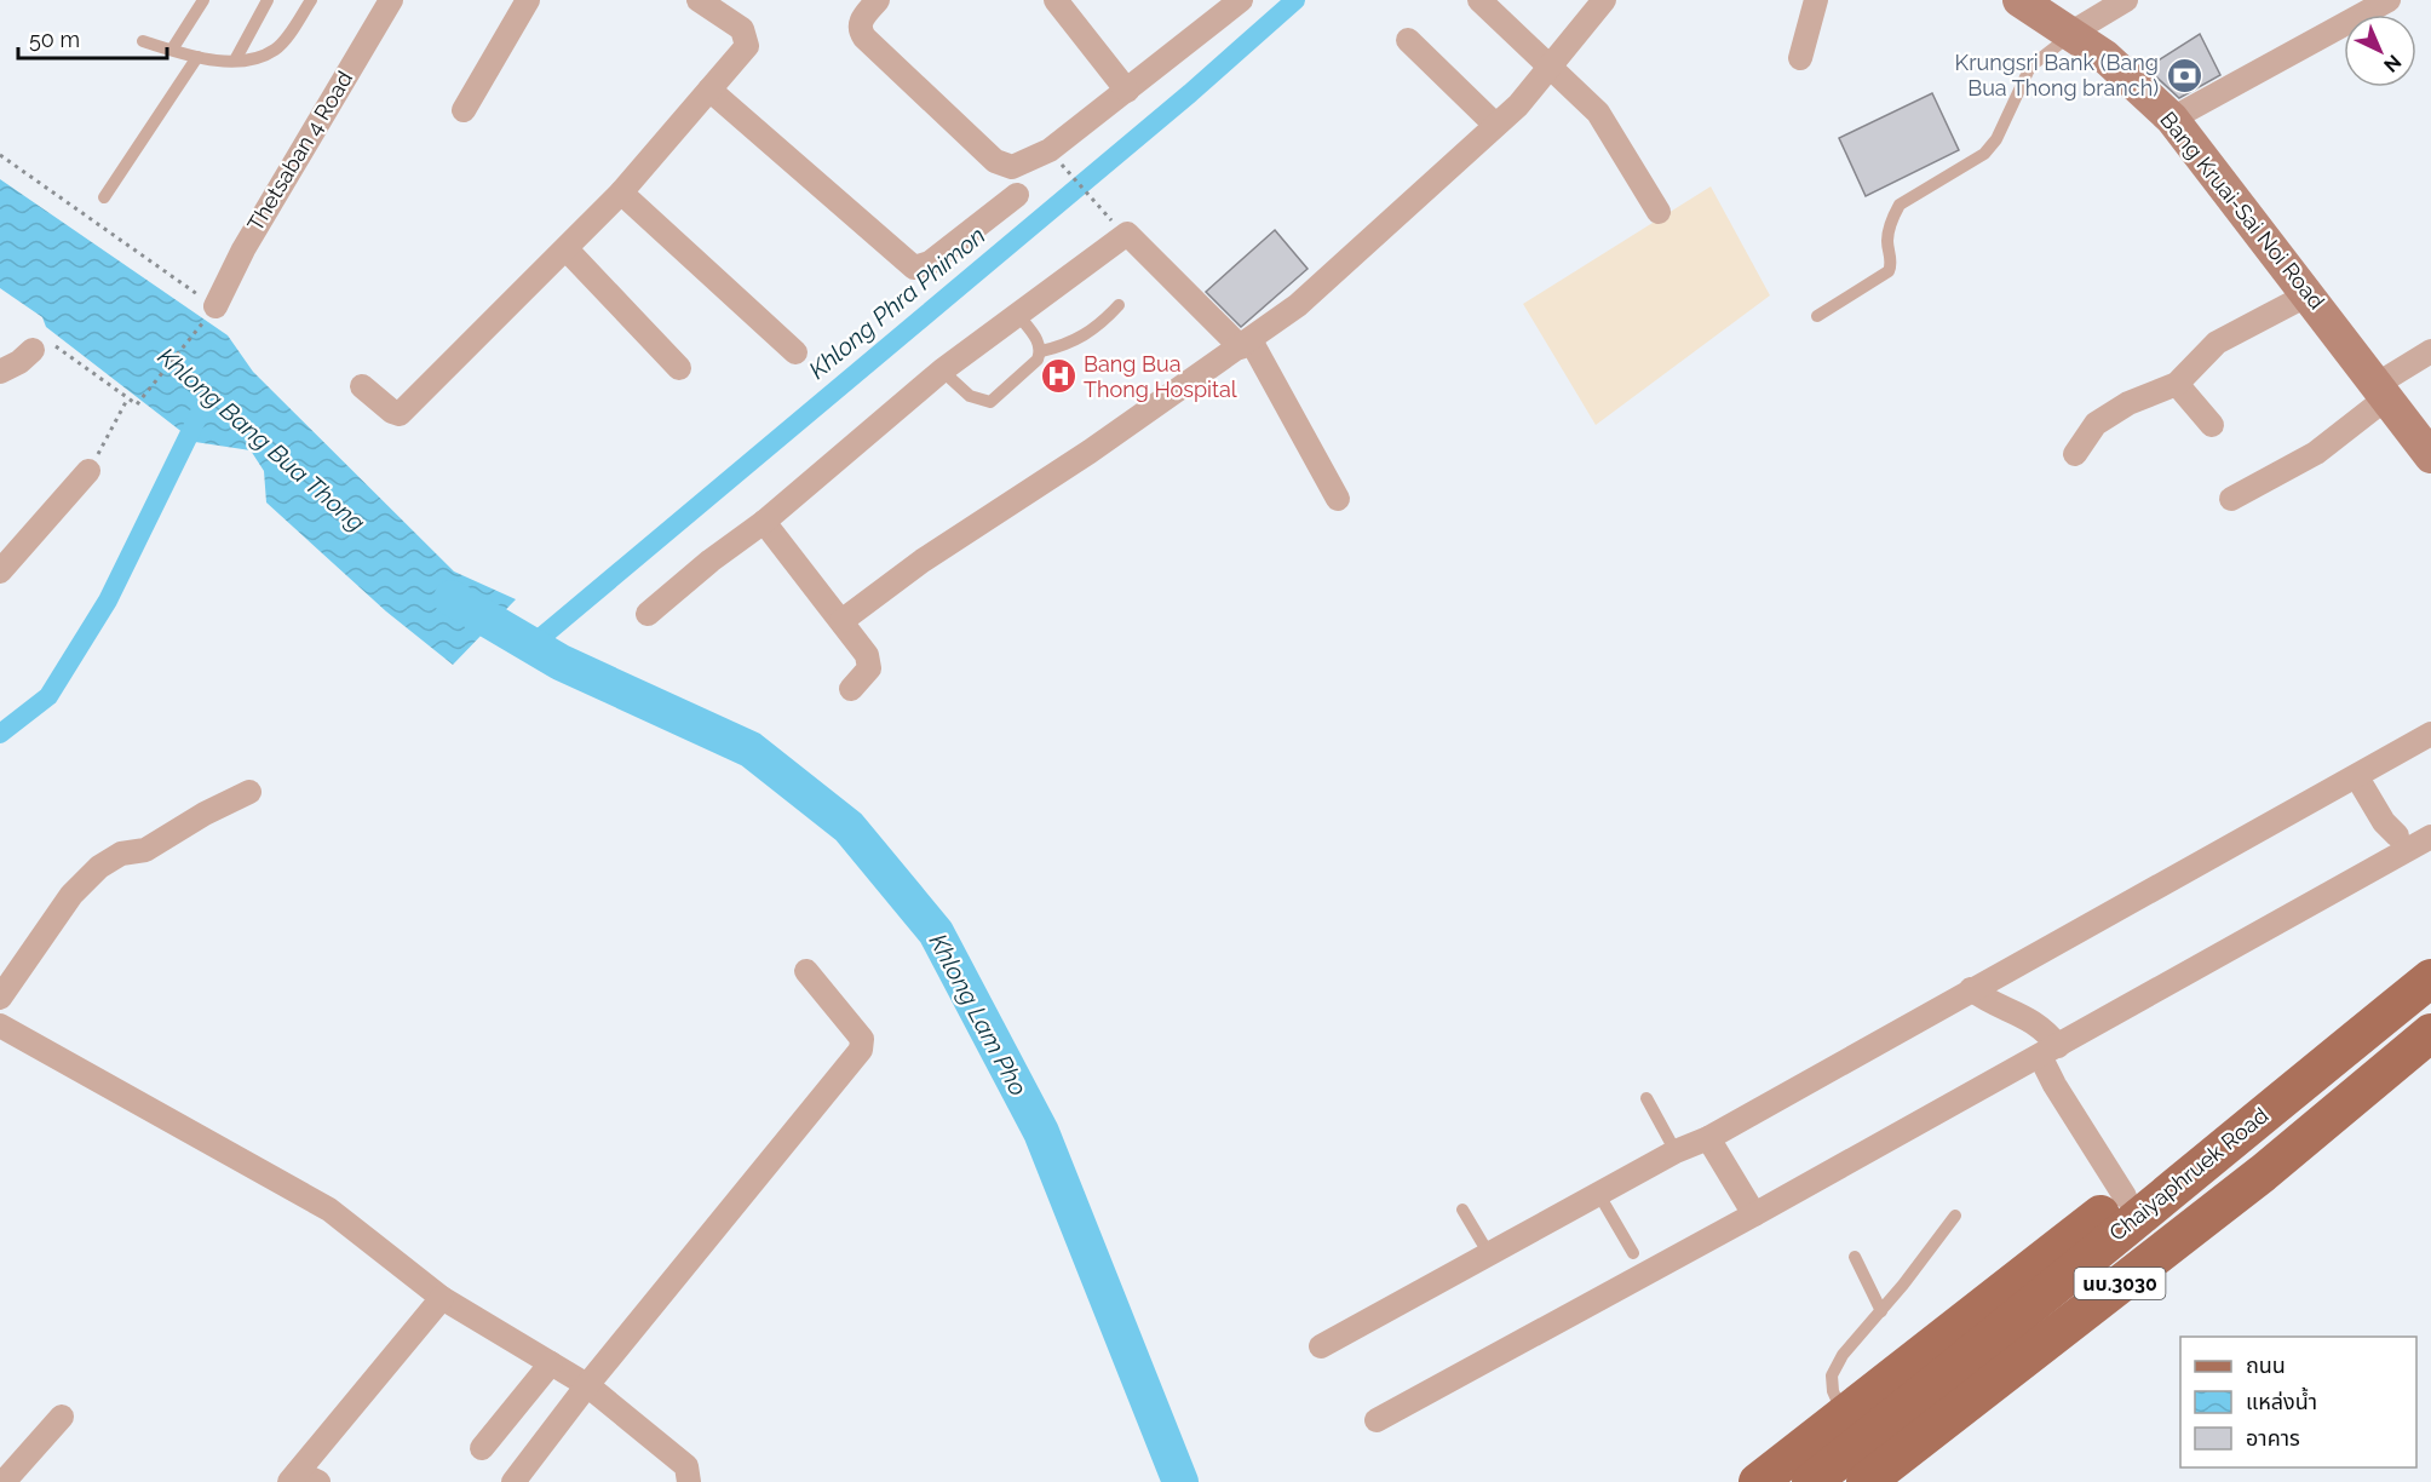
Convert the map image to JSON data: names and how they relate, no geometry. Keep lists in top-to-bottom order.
{
  "streets": {
    "main road": ["Bang Kruai-Sai Noi Road", "Chaiyaphruek Road", "นบ.3030"],
    "street": ["Thetsaban 4 Road"]
  },
  "water": ["Khlong Phra Phimon", "Khlong Bang Bua Thong", "Khlong Lam Pho"],
  "places": {
    "bank": ["Krungsri Bank (Bang Bua Thong branch)"],
    "hospital": ["Bang Bua Thong Hospital"]
  },
  "legend": ["ถนน", "แหล่งน้ำ", "อาคาร"],
  "scale_bar": "50 m",
  "north": "bottom right"
}
